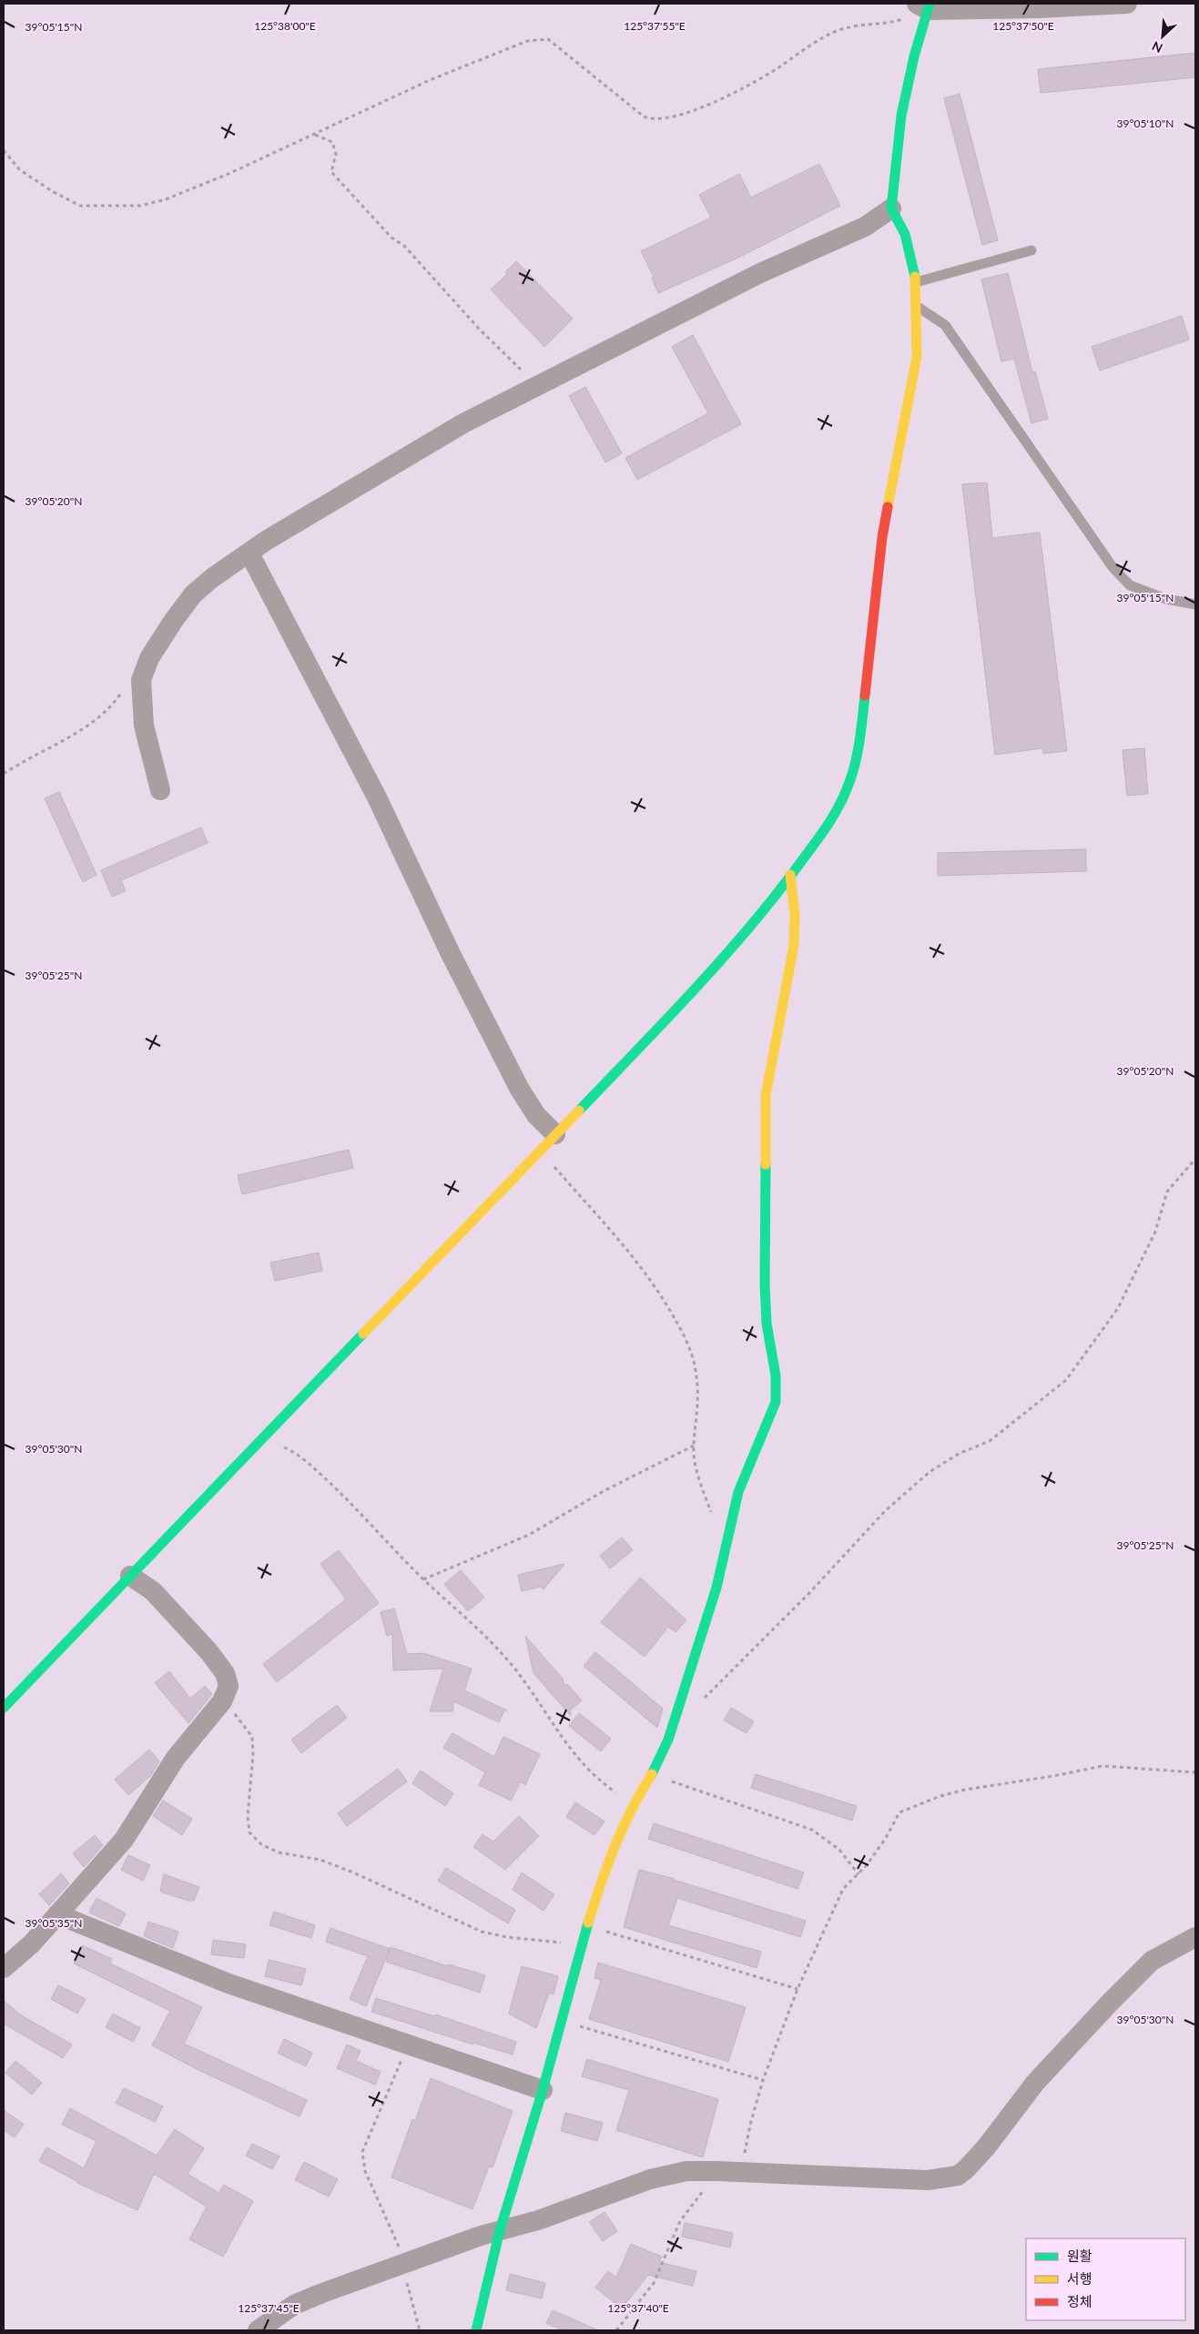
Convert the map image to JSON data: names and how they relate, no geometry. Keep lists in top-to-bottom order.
{
  "legend": ["원활", "서행", "정체"],
  "north": "bottom left",
  "coordinates": [
    "125°38'00\"E",
    "125°37'55\"E",
    "125°37'50\"E",
    "39°05'15\"N",
    "39°05'10\"N",
    "39°05'20\"N",
    "39°05'25\"N",
    "39°05'30\"N",
    "39°05'35\"N",
    "125°37'45\"E",
    "125°37'40\"E"
  ]
}
